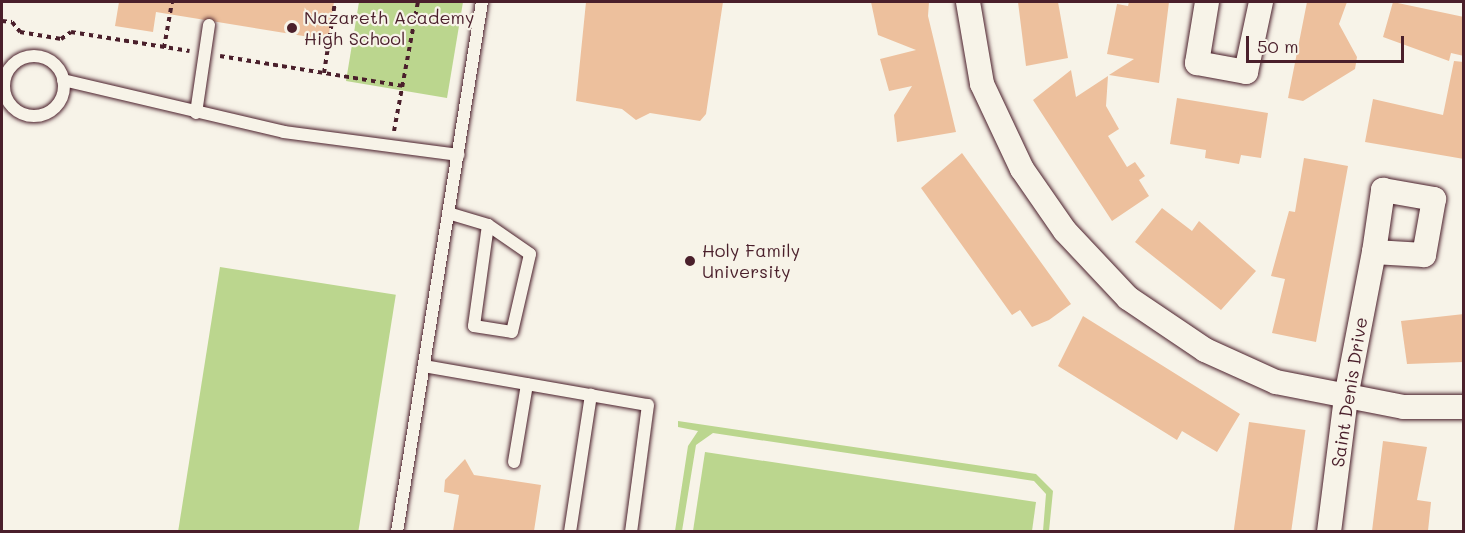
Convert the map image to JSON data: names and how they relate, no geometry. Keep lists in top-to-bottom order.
{
  "streets": {
    "street": ["Saint Denis Drive"]
  },
  "places": ["Nazareth Academy High School", "Holy Family University"],
  "scale_bar": "50 m"
}
